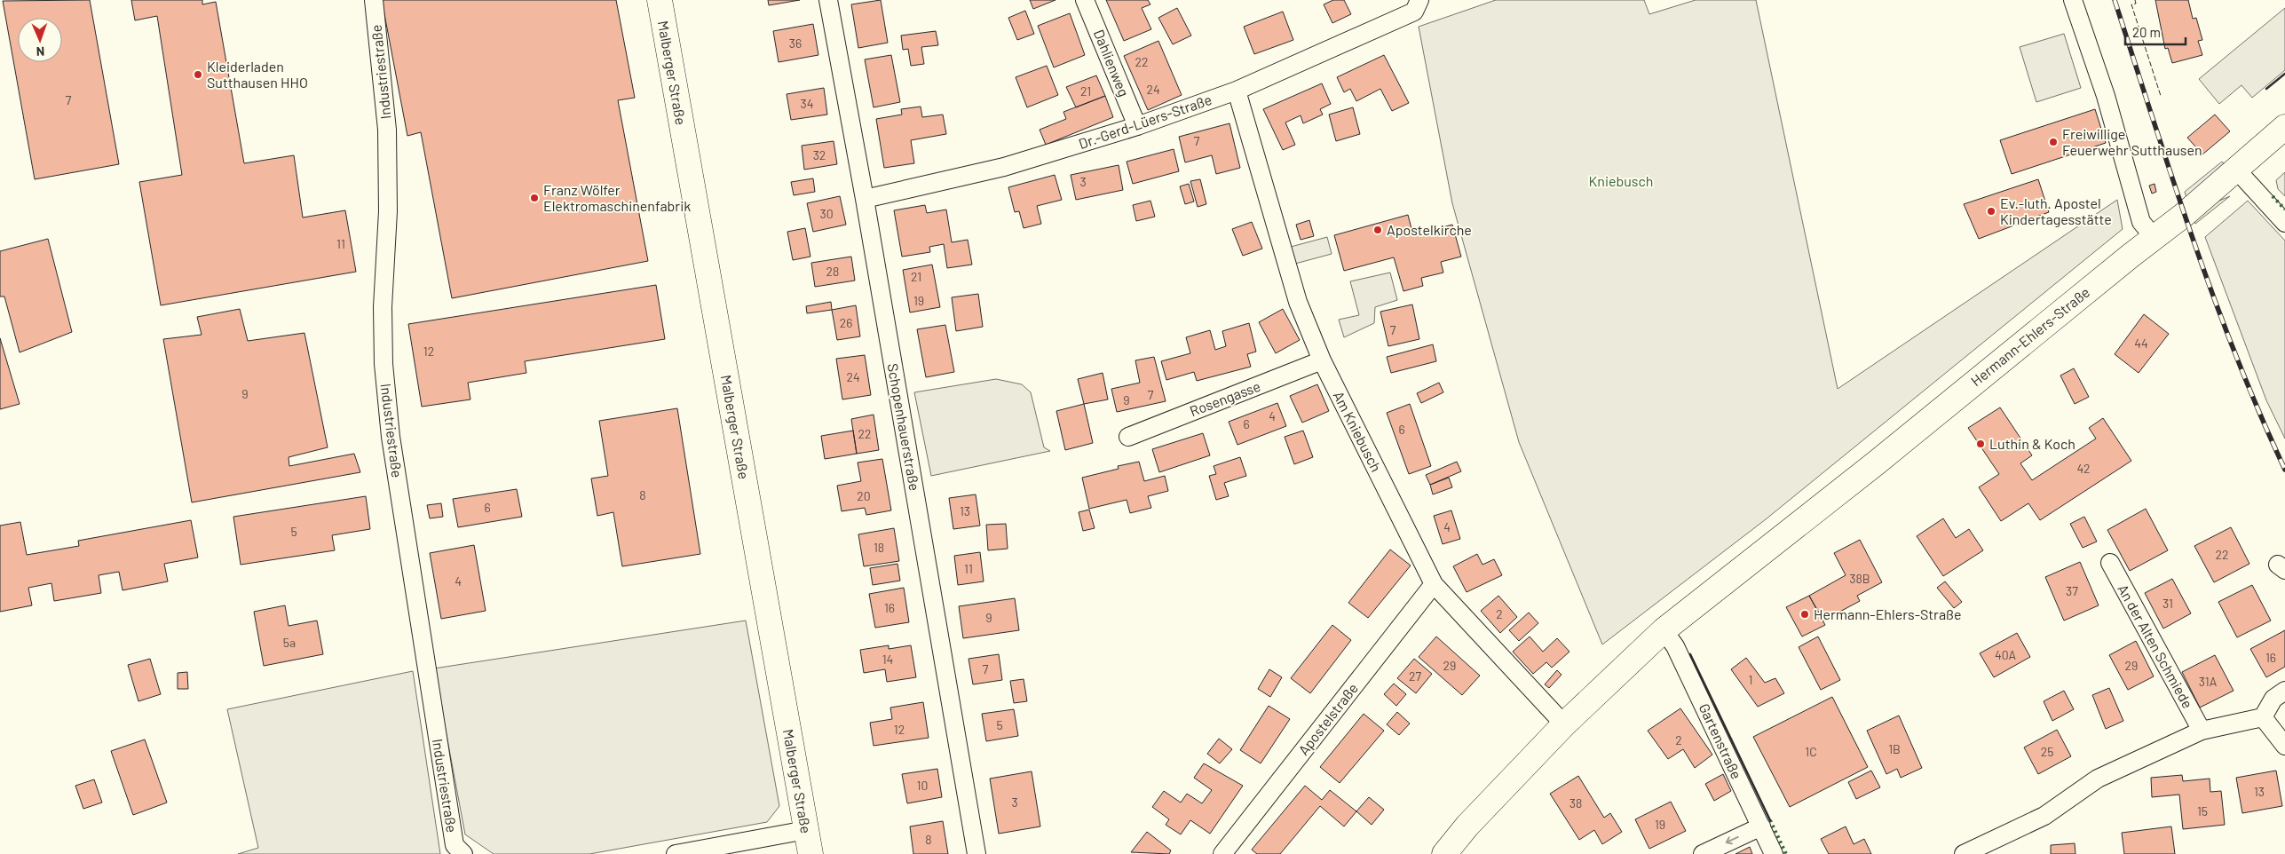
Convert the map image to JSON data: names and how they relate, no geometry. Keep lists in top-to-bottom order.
{
  "streets": {
    "street": [
      "Dahlienweg",
      "Industriestraße",
      "Malberger Straße",
      "Dr.-Gerd-Lüers-Straße",
      "Hermann-Ehlers-Straße",
      "Rosengasse",
      "Schopenhauerstraße",
      "Am Kniebusch",
      "An der Alten Schmiede",
      "Apostelstraße",
      "Gartenstraße"
    ]
  },
  "crossings": [
    ["Dahlienweg", "Dr.-Gerd-Lüers-Straße"],
    ["Dr.-Gerd-Lüers-Straße", "Schopenhauerstraße"],
    ["Dr.-Gerd-Lüers-Straße", "Am Kniebusch"],
    ["Hermann-Ehlers-Straße", "Am Kniebusch"],
    ["Hermann-Ehlers-Straße", "Gartenstraße"],
    ["Rosengasse", "Am Kniebusch"],
    ["Am Kniebusch", "Apostelstraße"]
  ],
  "parks": ["Kniebusch"],
  "places": [
    "Kleiderladen Sutthausen HHO",
    "Freiwillige Feuerwehr Sutthausen",
    "Franz Wölfer Elektromaschinenfabrik",
    "Ev.-luth. Apostel Kindertagesstätte",
    "Apostelkirche",
    "Luthin & Koch",
    "Hermann-Ehlers-Straße"
  ],
  "house_numbers": [
    "36",
    "22",
    "24",
    "21",
    "7",
    "34",
    "7",
    "32",
    "3",
    "30",
    "11",
    "28",
    "21",
    "19",
    "26",
    "7",
    "44",
    "12",
    "24",
    "9",
    "7",
    "9",
    "4",
    "6",
    "6",
    "22",
    "42",
    "8",
    "20",
    "6",
    "13",
    "4",
    "5",
    "18",
    "22",
    "11",
    "38B",
    "4",
    "37",
    "31",
    "16",
    "2",
    "9",
    "5a",
    "40A",
    "16",
    "14",
    "29",
    "29",
    "7",
    "27",
    "1",
    "31A",
    "5",
    "12",
    "2",
    "1B",
    "1C",
    "25",
    "10",
    "13",
    "3",
    "38",
    "15",
    "19",
    "8"
  ],
  "scale_bar": "20 m",
  "north": "bottom"
}
